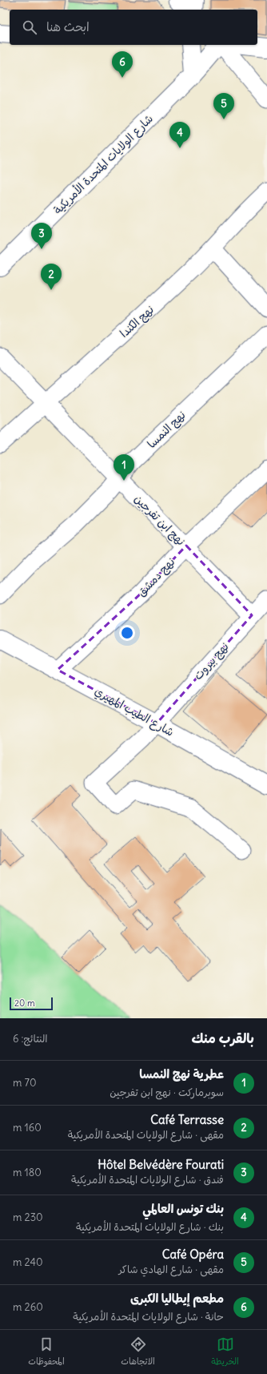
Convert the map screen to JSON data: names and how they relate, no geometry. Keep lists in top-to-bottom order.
{
  "streets": {
    "main road": ["شارع الولايات المتحدة الأمريكية", "شارع الطيب المهيري"],
    "street": [
      "نهج الكندا",
      "نهج النمسا",
      "نهج ابن تفرجين",
      "نهج دمشق",
      "نهج بيروت"
    ]
  },
  "crossings": [
    ["نهج الكندا", "نهج ابن تفرجين"],
    ["نهج النمسا", "نهج ابن تفرجين"],
    ["نهج ابن تفرجين", "نهج دمشق"],
    ["نهج ابن تفرجين", "نهج بيروت"],
    ["نهج دمشق", "شارع الطيب المهيري"],
    ["نهج بيروت", "شارع الطيب المهيري"]
  ],
  "scale_bar": "20 m",
  "page": {
    "search": "ابحث هنا",
    "pins": [
      "6",
      "5",
      "4",
      "3",
      "2",
      "1"
    ],
    "scale": "20 m",
    "heading": ["بالقرب منك", "النتائج: 6"],
    "list": [
      {
        "mark": "1",
        "name": "عطرية نهج النمسا",
        "note": "سوبرماركت · نهج ابن تفرجين",
        "value": "70 m"
      },
      {
        "mark": "2",
        "name": "Café Terrasse",
        "note": "مقهى · شارع الولايات المتحدة الأمريكية",
        "value": "160 m"
      },
      {
        "mark": "3",
        "name": "Hôtel Belvédère Fourati",
        "note": "فندق · شارع الولايات المتحدة الأمريكية",
        "value": "180 m"
      },
      {
        "mark": "4",
        "name": "بنك تونس العالمي",
        "note": "بنك · شارع الولايات المتحدة الأمريكية",
        "value": "230 m"
      },
      {
        "mark": "5",
        "name": "Café Opéra",
        "note": "مقهى · شارع الهادي شاكر",
        "value": "240 m"
      },
      {
        "mark": "6",
        "name": "مطعم إيطاليا الكبرى",
        "note": "حانة · شارع الولايات المتحدة الأمريكية",
        "value": "260 m"
      }
    ],
    "nav": ["الخريطة", "الاتجاهات", "المحفوظات"]
  }
}
